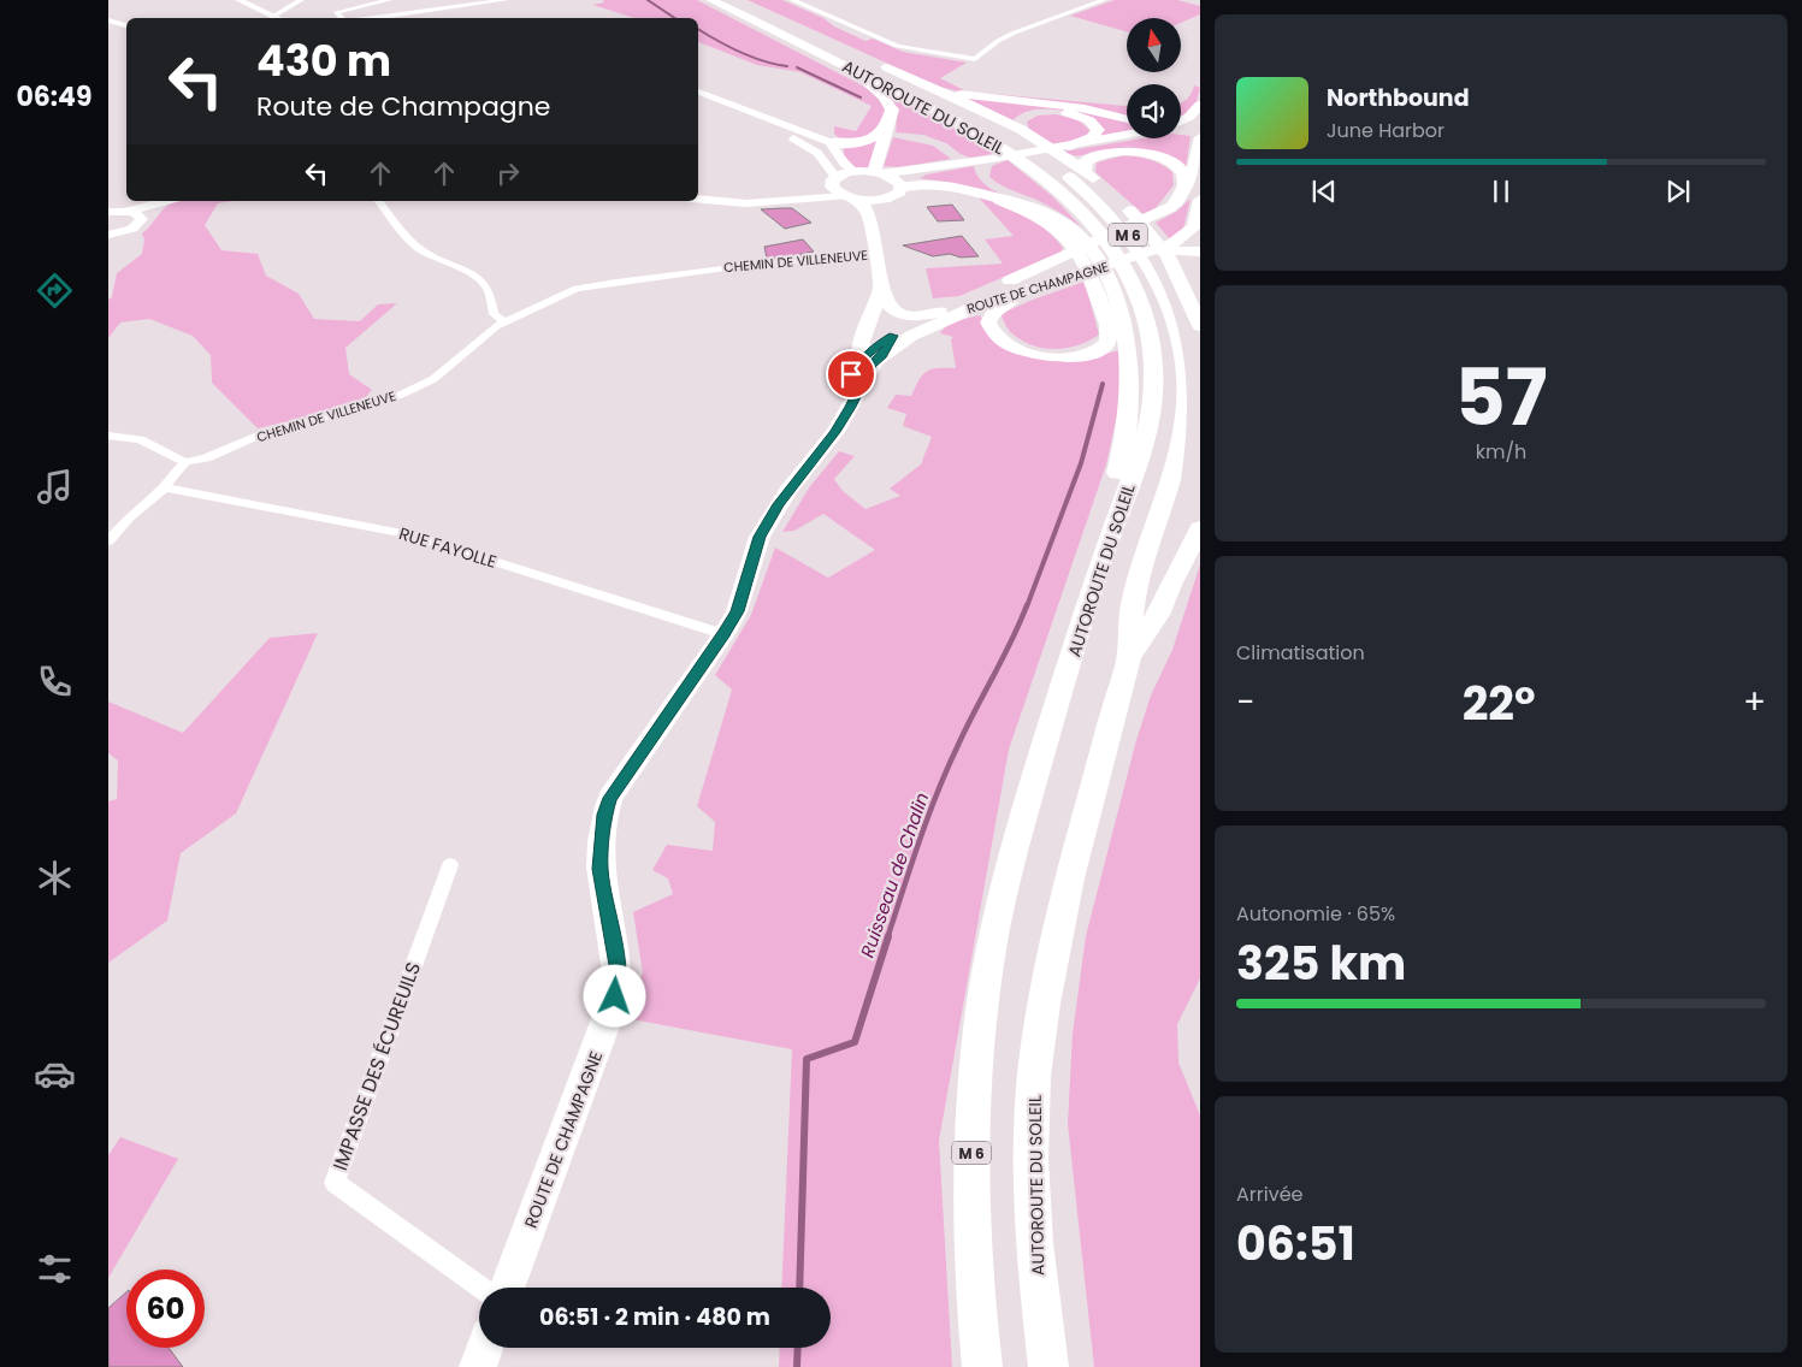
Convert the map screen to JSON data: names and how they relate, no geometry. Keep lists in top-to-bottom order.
{
  "streets": {
    "highway": ["AUTOROUTE DU SOLEIL", "M 6"],
    "main road": ["ROUTE DE CHAMPAGNE"],
    "street": ["CHEMIN DE VILLENEUVE", "RUE FAYOLLE", "IMPASSE DES ÉCUREUILS"]
  },
  "crossings": [
    ["ROUTE DE CHAMPAGNE", "RUE FAYOLLE"]
  ],
  "water": ["Ruisseau de Chalin"],
  "north": "top",
  "page": {
    "tabs": "06:49",
    "turn": ["430 m", "Route de Champagne"],
    "song": ["Northbound", "June Harbor"],
    "tile": [
      ["57", "km/h"],
      "Climatisation",
      ["Autonomie · 65%", "325 km"],
      ["Arrivée", "06:51"]
    ],
    "heat": ["−", "22°", "+"],
    "limit": "60",
    "trip": "06:51 · 2 min · 480 m"
  }
}
